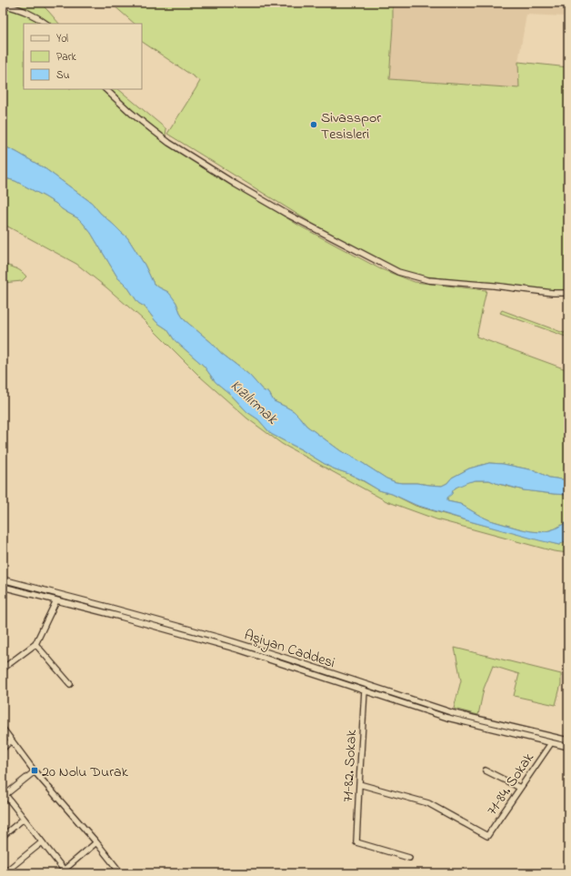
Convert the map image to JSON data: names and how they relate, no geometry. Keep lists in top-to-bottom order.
{
  "streets": {
    "street": ["Aşiyan Caddesi", "71-82. Sokak", "71-84. Sokak"]
  },
  "crossings": [
    ["Aşiyan Caddesi", "71-82. Sokak"],
    ["Aşiyan Caddesi", "71-84. Sokak"],
    ["71-82. Sokak", "71-84. Sokak"]
  ],
  "water": ["Kızılırmak"],
  "places": {
    "other": ["Sivasspor Tesisleri"],
    "transit": ["20 Nolu Durak"]
  },
  "legend": ["Yol", "Park", "Su"]
}
